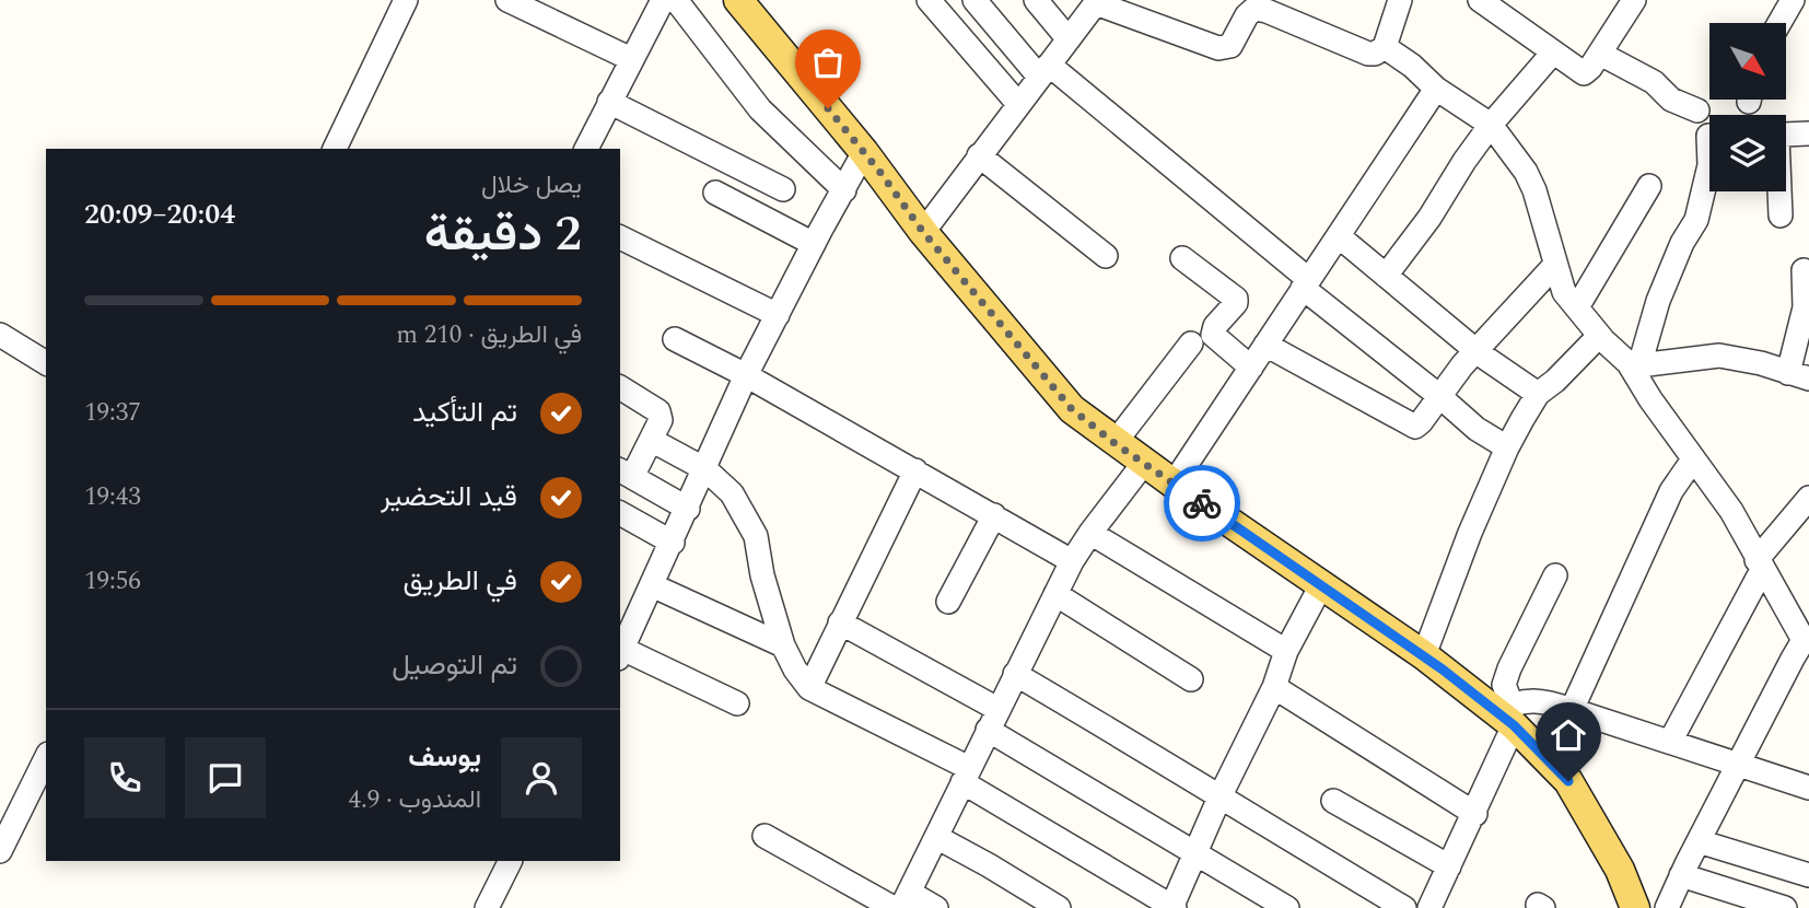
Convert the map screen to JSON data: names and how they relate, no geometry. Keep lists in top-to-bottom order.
{
  "north": "bottom right",
  "page": {
    "heading": ["2 دقيقة", "يصل خلال", "20:04–20:09"],
    "panel": ["يوسف", "المندوب · 4.9"],
    "bar": "في الطريق · 210 m",
    "list": [
      ["تم التأكيد", "19:37"],
      ["قيد التحضير", "19:43"],
      ["في الطريق", "19:56"],
      "تم التوصيل"
    ]
  }
}
